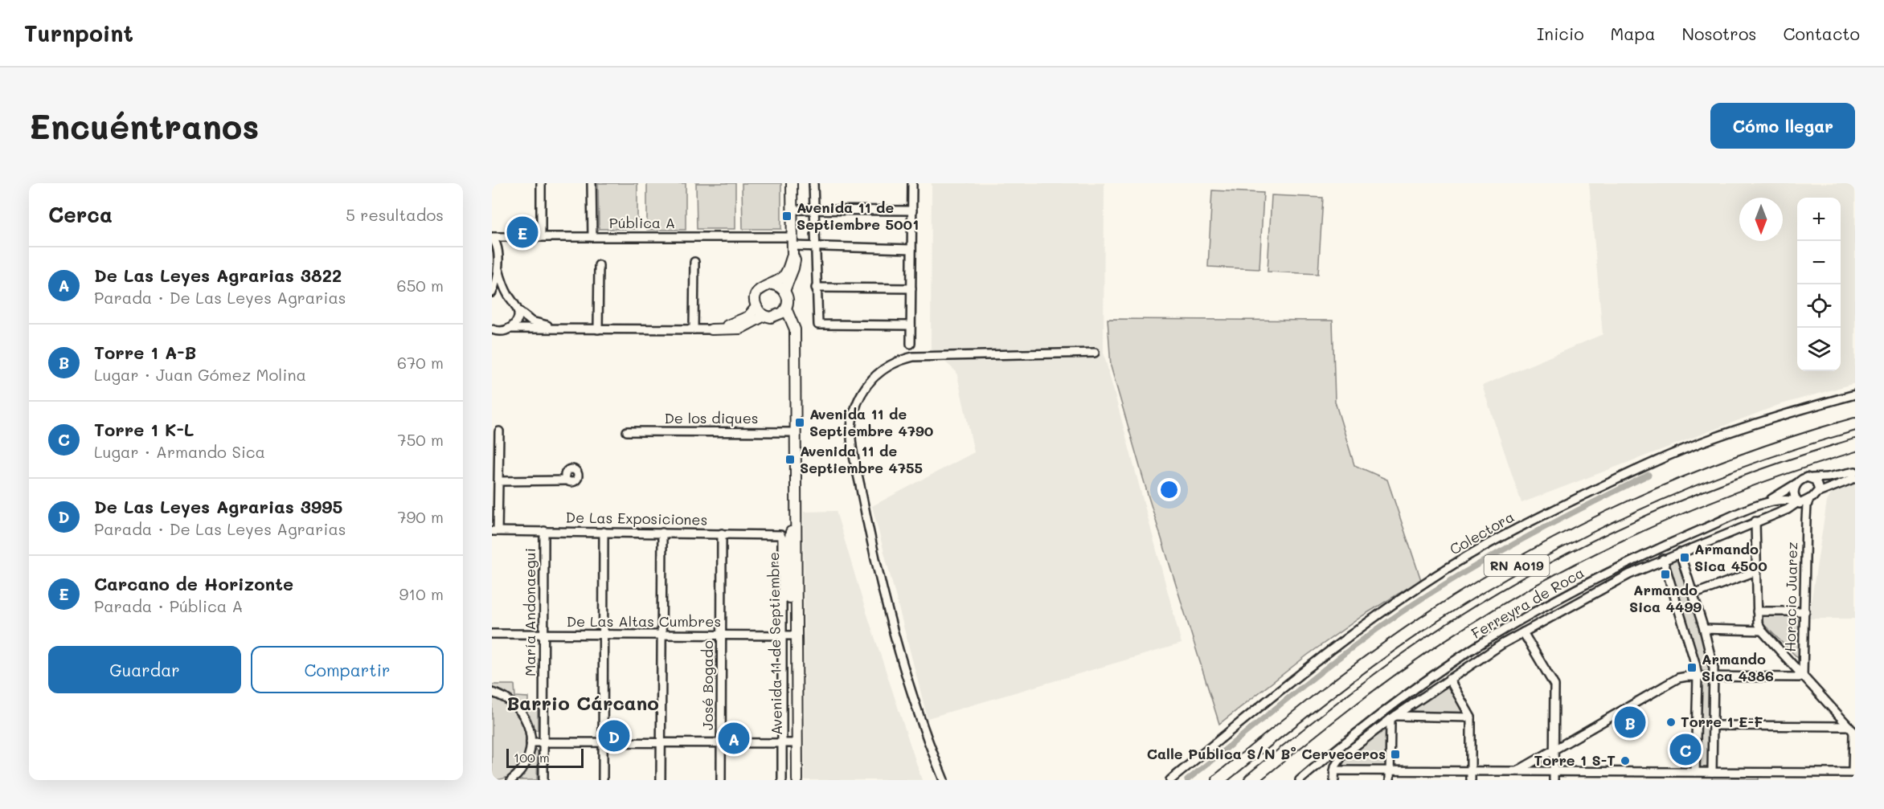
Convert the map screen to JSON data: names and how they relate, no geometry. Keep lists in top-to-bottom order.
{
  "streets": {
    "highway": ["RN A019"],
    "main road": ["Avenida 11 de Septiembre"],
    "street": [
      "Pública A",
      "De los diques",
      "De Las Exposiciones",
      "Colectora",
      "Horacio Juarez",
      "Ferreyra de Roca",
      "María Andonaegui",
      "De Las Altas Cumbres",
      "José Bogado"
    ]
  },
  "crossings": [
    ["De los diques", "Avenida 11 de Septiembre"],
    ["De Las Exposiciones", "María Andonaegui"],
    ["De Las Exposiciones", "De Las Altas Cumbres"],
    ["De Las Exposiciones", "Avenida 11 de Septiembre"],
    ["De Las Exposiciones", "José Bogado"],
    ["Horacio Juarez", "Ferreyra de Roca"],
    ["María Andonaegui", "De Las Altas Cumbres"],
    ["De Las Altas Cumbres", "Avenida 11 de Septiembre"],
    ["De Las Altas Cumbres", "José Bogado"]
  ],
  "districts": ["Barrio Cárcano"],
  "places": {
    "transit": [
      "Avenida 11 de Septiembre 5001",
      "Avenida 11 de Septiembre 4790",
      "Avenida 11 de Septiembre 4755",
      "Armando Sica 4500",
      "Armando Sica 4499",
      "Armando Sica 4386",
      "Calle Publica S/N B° Cerveceros"
    ],
    "other": ["Torre 1 E-F", "Torre 1 S-T"]
  },
  "scale_bar": "100 m",
  "north": "bottom",
  "page": {
    "header": "Turnpoint",
    "nav": [
      "Inicio",
      "Mapa",
      "Nosotros",
      "Contacto"
    ],
    "buttons": [
      "Cómo llegar",
      ["Guardar", "Compartir"]
    ],
    "title": "Encuéntranos",
    "heading": ["Cerca", "5 resultados"],
    "map_buttons": ["+", "−"],
    "pins": [
      "E",
      "B",
      "D",
      "A",
      "C"
    ],
    "list": [
      {
        "mark": "A",
        "name": "De Las Leyes Agrarias 3822",
        "note": "Parada · De Las Leyes Agrarias",
        "value": "650 m"
      },
      {
        "mark": "B",
        "name": "Torre 1 A-B",
        "note": "Lugar · Juan Gómez Molina",
        "value": "670 m"
      },
      {
        "mark": "C",
        "name": "Torre 1 K-L",
        "note": "Lugar · Armando Sica",
        "value": "750 m"
      },
      {
        "mark": "D",
        "name": "De Las Leyes Agrarias 3995",
        "note": "Parada · De Las Leyes Agrarias",
        "value": "790 m"
      },
      {
        "mark": "E",
        "name": "Carcano de Horizonte",
        "note": "Parada · Pública A",
        "value": "910 m"
      }
    ],
    "scale": "100 m"
  }
}
